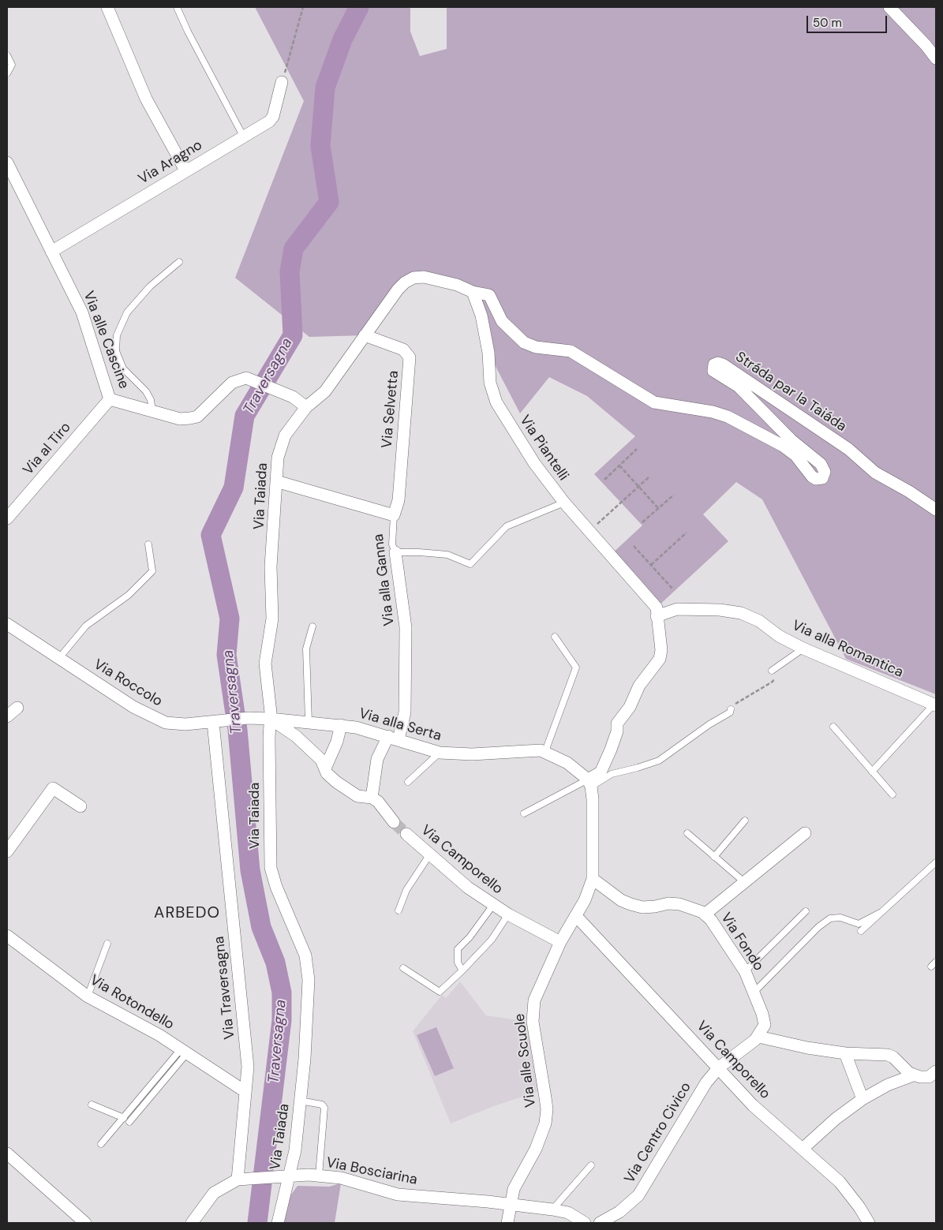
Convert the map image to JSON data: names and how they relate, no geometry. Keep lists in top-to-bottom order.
{
  "streets": {
    "street": [
      "Via Aragno",
      "Via alle Cascine",
      "Stráda par la Taiáda",
      "Via Selvetta",
      "Via Piantelli",
      "Via al Tiro",
      "Via Taiada",
      "Via alla Ganna",
      "Via alla Romantica",
      "Via Roccolo",
      "Via alla Serta",
      "Via Camporello",
      "Via Fondo",
      "Via Traversagna",
      "Via Rotondello",
      "Via alle Scuole",
      "Via Centro Civico",
      "Via Bosciarina"
    ]
  },
  "crossings": [
    ["Via Aragno", "Via alle Cascine"],
    ["Via alle Cascine", "Via al Tiro"],
    ["Via alle Cascine", "Via Taiada"],
    ["Stráda par la Taiáda", "Via Piantelli"],
    ["Stráda par la Taiáda", "Via Taiada"],
    ["Via Selvetta", "Via Taiada"],
    ["Via Selvetta", "Via alla Ganna"],
    ["Via Piantelli", "Via Taiada"],
    ["Via Piantelli", "Via alla Romantica"],
    ["Via Taiada", "Via alla Ganna"],
    ["Via Taiada", "Via Roccolo"],
    ["Via Taiada", "Via alla Serta"],
    ["Via Taiada", "Via Bosciarina"],
    ["Via alla Ganna", "Via alla Serta"],
    ["Via Roccolo", "Via alla Serta"],
    ["Via Roccolo", "Via Traversagna"],
    ["Via Camporello", "Via alle Scuole"],
    ["Via Camporello", "Via Centro Civico"],
    ["Via Fondo", "Via alle Scuole"],
    ["Via Traversagna", "Via Rotondello"],
    ["Via Traversagna", "Via Bosciarina"],
    ["Via alle Scuole", "Via Bosciarina"]
  ],
  "districts": ["ARBEDO"],
  "water": ["Traversagna"],
  "scale_bar": "50 m"
}
